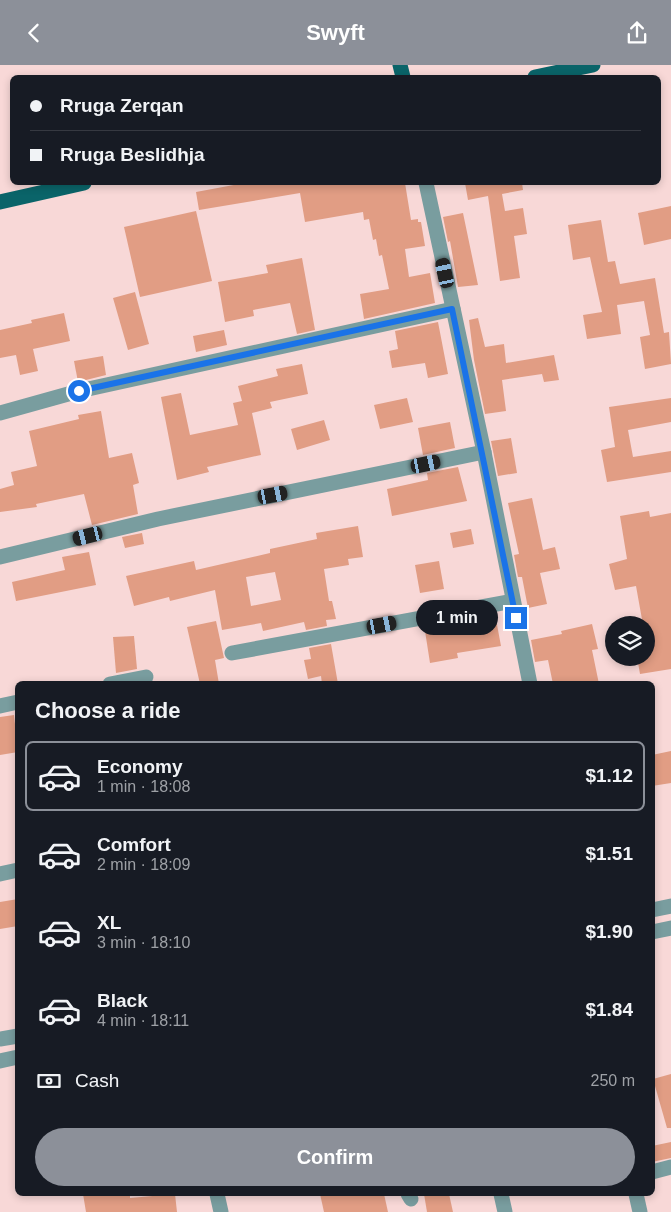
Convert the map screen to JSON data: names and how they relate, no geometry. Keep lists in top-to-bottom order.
{
  "page": {
    "header": "Swyft",
    "banner": ["Rruga Zerqan", "Rruga Beslidhja"],
    "bubble": "1 min",
    "heading": "Choose a ride",
    "list": [
      {
        "name": "Economy",
        "note": "1 min · 18:08",
        "value": "$1.12"
      },
      {
        "name": "Comfort",
        "note": "2 min · 18:09",
        "value": "$1.51"
      },
      {
        "name": "XL",
        "note": "3 min · 18:10",
        "value": "$1.90"
      },
      {
        "name": "Black",
        "note": "4 min · 18:11",
        "value": "$1.84"
      }
    ],
    "pay": ["Cash", "250 m"],
    "buttons": "Confirm"
  }
}
